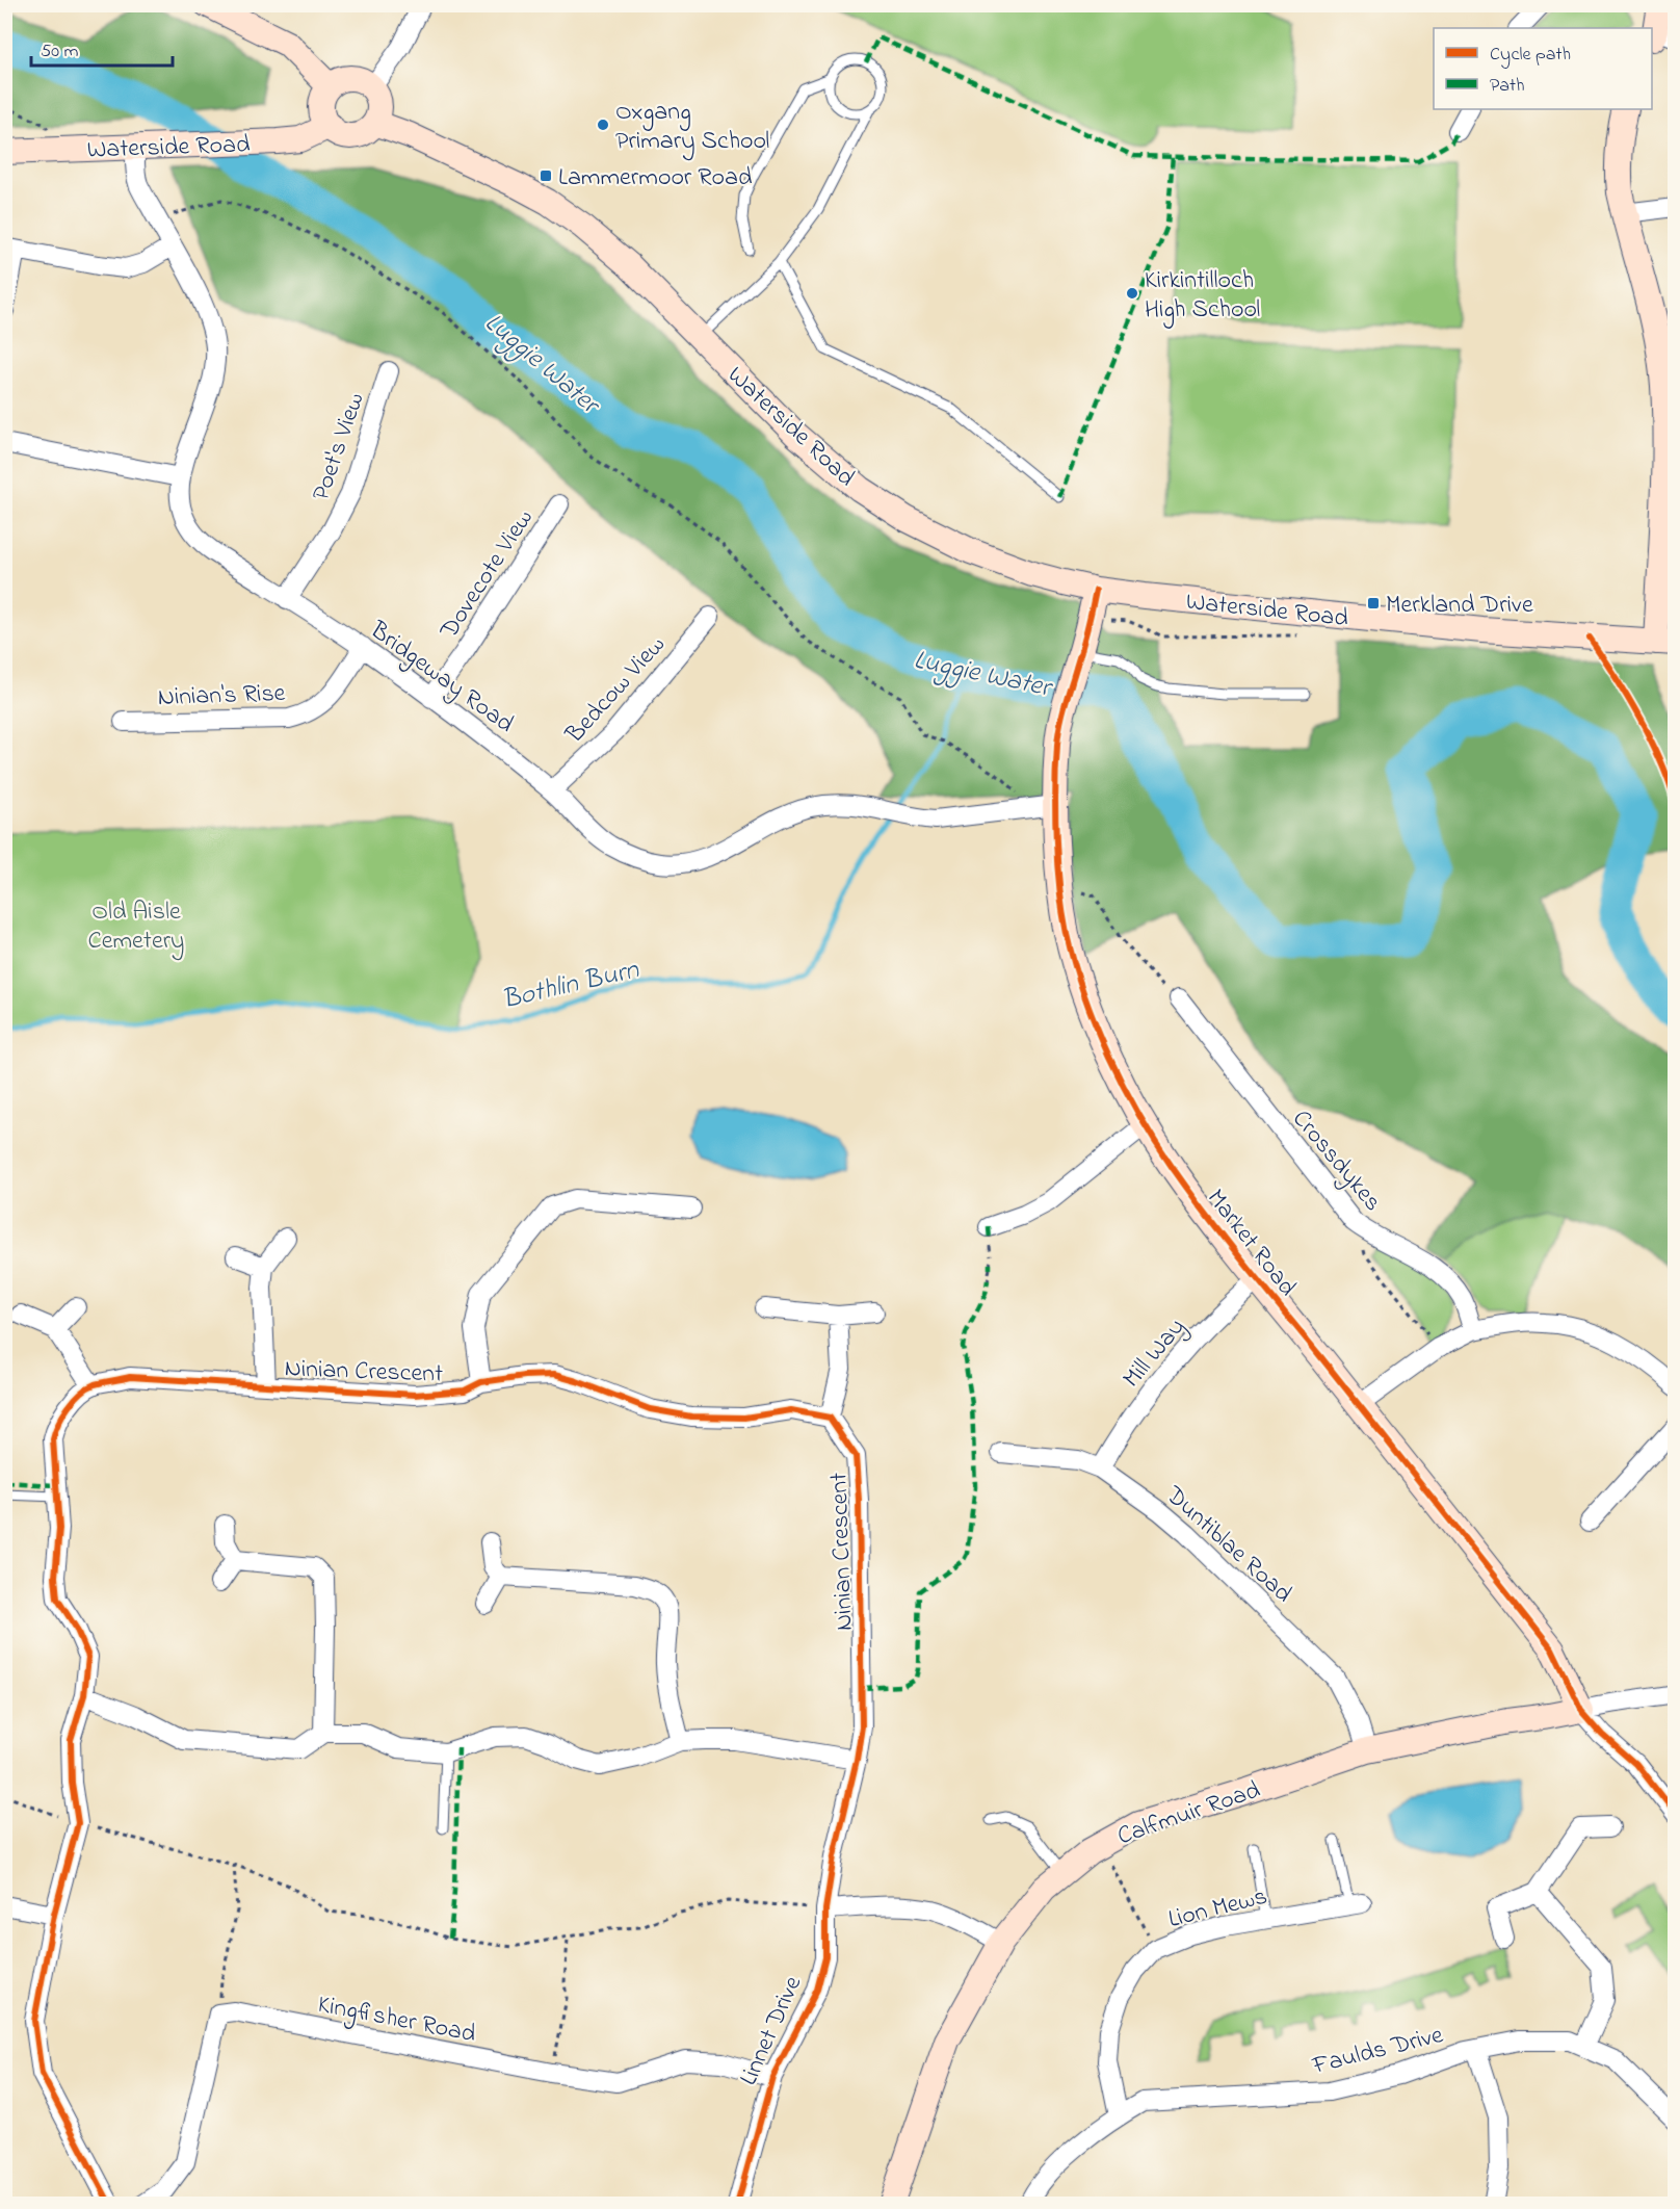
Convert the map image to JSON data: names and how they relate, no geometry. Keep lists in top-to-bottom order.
{
  "streets": {
    "street": [
      "Waterside Road",
      "Poet's View",
      "Dovecote View",
      "Bridgeway Road",
      "Bedcow View",
      "Ninian's Rise",
      "Crossdykes",
      "Market Road",
      "Mill Way",
      "Ninian Crescent",
      "Duntiblae Road",
      "Calfmuir Road",
      "Lion Mews",
      "Kingfisher Road",
      "Linnet Drive",
      "Faulds Drive"
    ]
  },
  "crossings": [
    ["Waterside Road", "Bridgeway Road"],
    ["Waterside Road", "Market Road"],
    ["Poet's View", "Bridgeway Road"],
    ["Dovecote View", "Bridgeway Road"],
    ["Bridgeway Road", "Bedcow View"],
    ["Bridgeway Road", "Ninian's Rise"],
    ["Bridgeway Road", "Market Road"],
    ["Market Road", "Mill Way"],
    ["Market Road", "Calfmuir Road"],
    ["Mill Way", "Duntiblae Road"],
    ["Ninian Crescent", "Linnet Drive"],
    ["Duntiblae Road", "Calfmuir Road"],
    ["Lion Mews", "Faulds Drive"],
    ["Kingfisher Road", "Linnet Drive"]
  ],
  "water": ["Luggie Water", "Bothlin Burn"],
  "parks": ["Old Aisle Cemetery"],
  "places": {
    "other": ["Oxgang Primary School", "Kirkintilloch High School"],
    "transit": ["Lammermoor Road", "Merkland Drive"]
  },
  "legend": ["Cycle path", "Path"],
  "scale_bar": "50 m"
}
